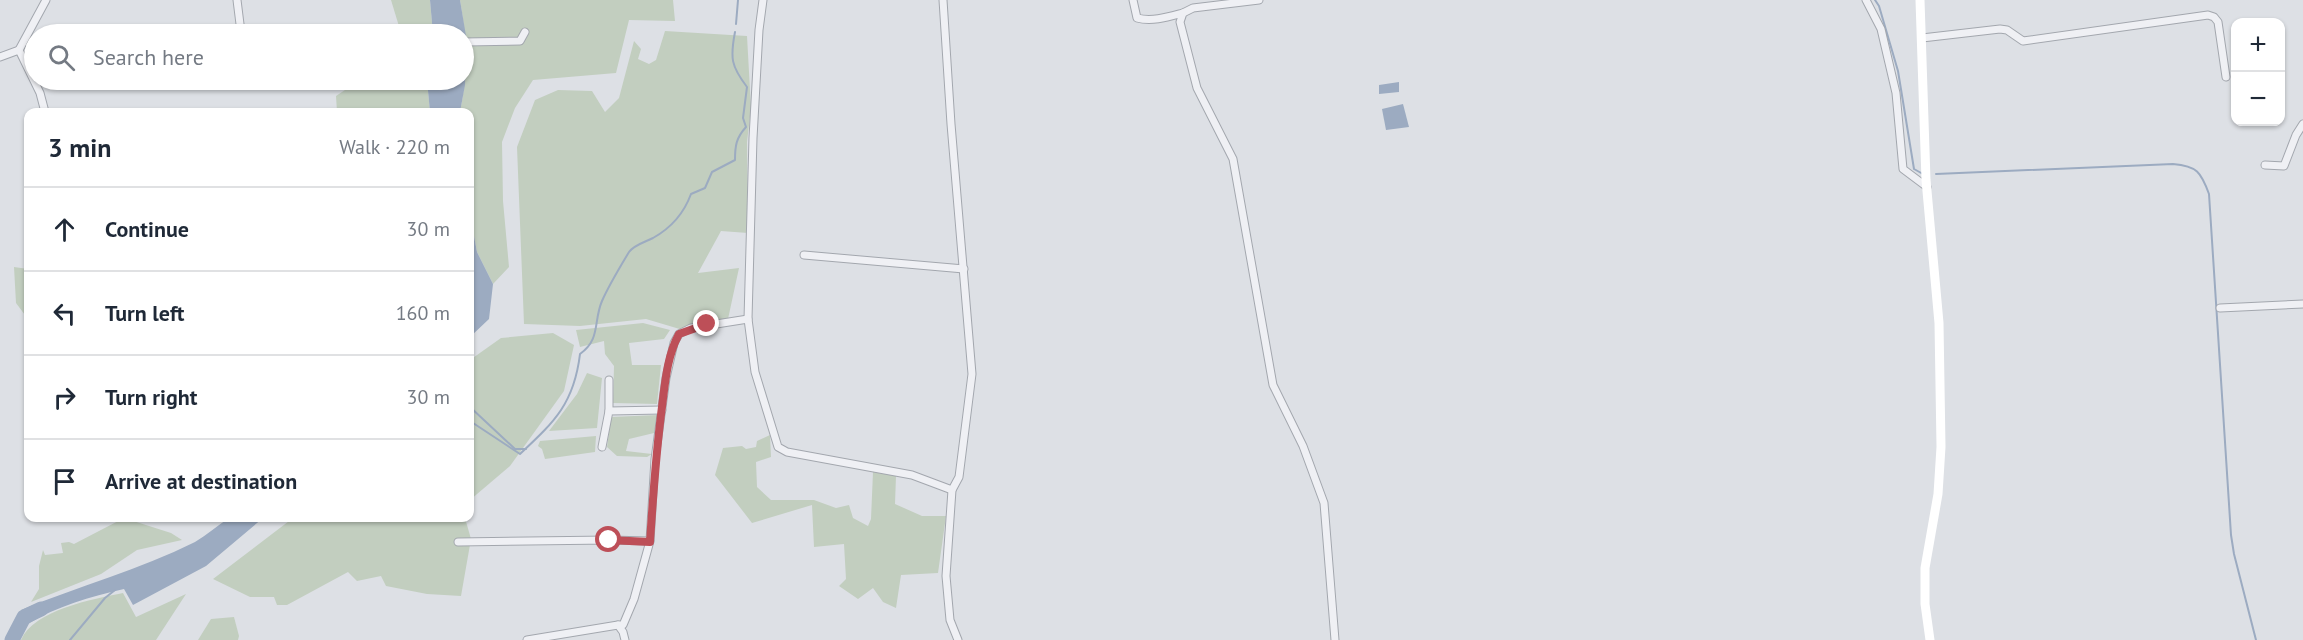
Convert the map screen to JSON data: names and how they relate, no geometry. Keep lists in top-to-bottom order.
{
  "page": {
    "map_buttons": ["+", "−"],
    "search": "Search here",
    "heading": ["3 min", "Walk · 220 m"],
    "list": [
      ["Continue", "30 m"],
      ["Turn left", "160 m"],
      ["Turn right", "30 m"],
      "Arrive at destination"
    ]
  }
}
